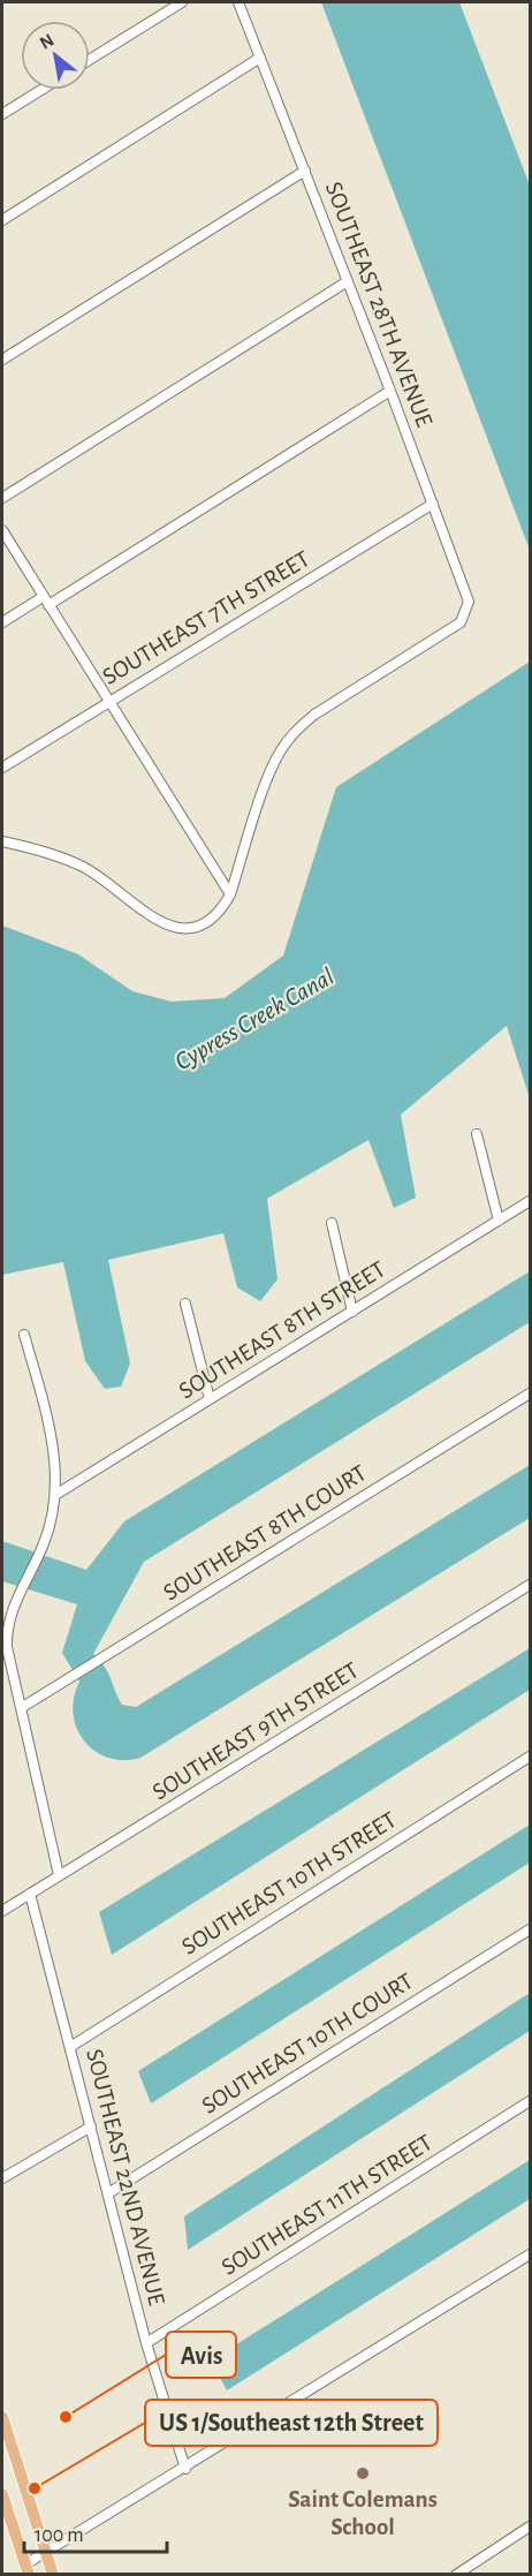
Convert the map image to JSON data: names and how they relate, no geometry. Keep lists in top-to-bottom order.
{
  "streets": {
    "street": [
      "SOUTHEAST 28TH AVENUE",
      "SOUTHEAST 7TH STREET",
      "SOUTHEAST 8TH STREET",
      "SOUTHEAST 8TH COURT",
      "SOUTHEAST 9TH STREET",
      "SOUTHEAST 10TH STREET",
      "SOUTHEAST 10TH COURT",
      "SOUTHEAST 22ND AVENUE",
      "SOUTHEAST 11TH STREET"
    ]
  },
  "crossings": [
    ["SOUTHEAST 28TH AVENUE", "SOUTHEAST 7TH STREET"],
    ["SOUTHEAST 9TH STREET", "SOUTHEAST 22ND AVENUE"],
    ["SOUTHEAST 10TH STREET", "SOUTHEAST 22ND AVENUE"],
    ["SOUTHEAST 10TH COURT", "SOUTHEAST 22ND AVENUE"],
    ["SOUTHEAST 22ND AVENUE", "SOUTHEAST 11TH STREET"]
  ],
  "water": ["Cypress Creek Canal"],
  "places": ["Avis", "Saint Colemans School", "US 1/Southeast 12th Street"],
  "scale_bar": "100 m",
  "north": "top left"
}
